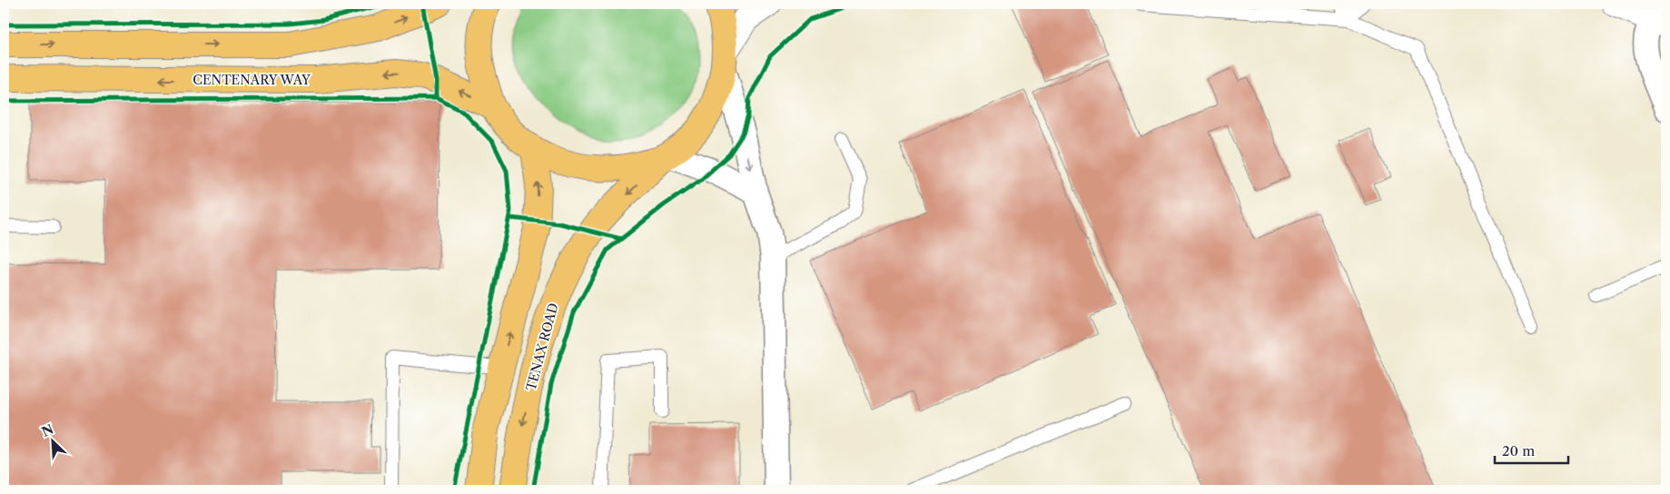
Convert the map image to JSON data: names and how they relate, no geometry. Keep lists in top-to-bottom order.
{
  "streets": {
    "main road": ["CENTENARY WAY", "TENAX ROAD"]
  },
  "scale_bar": "20 m",
  "north": "top left"
}
